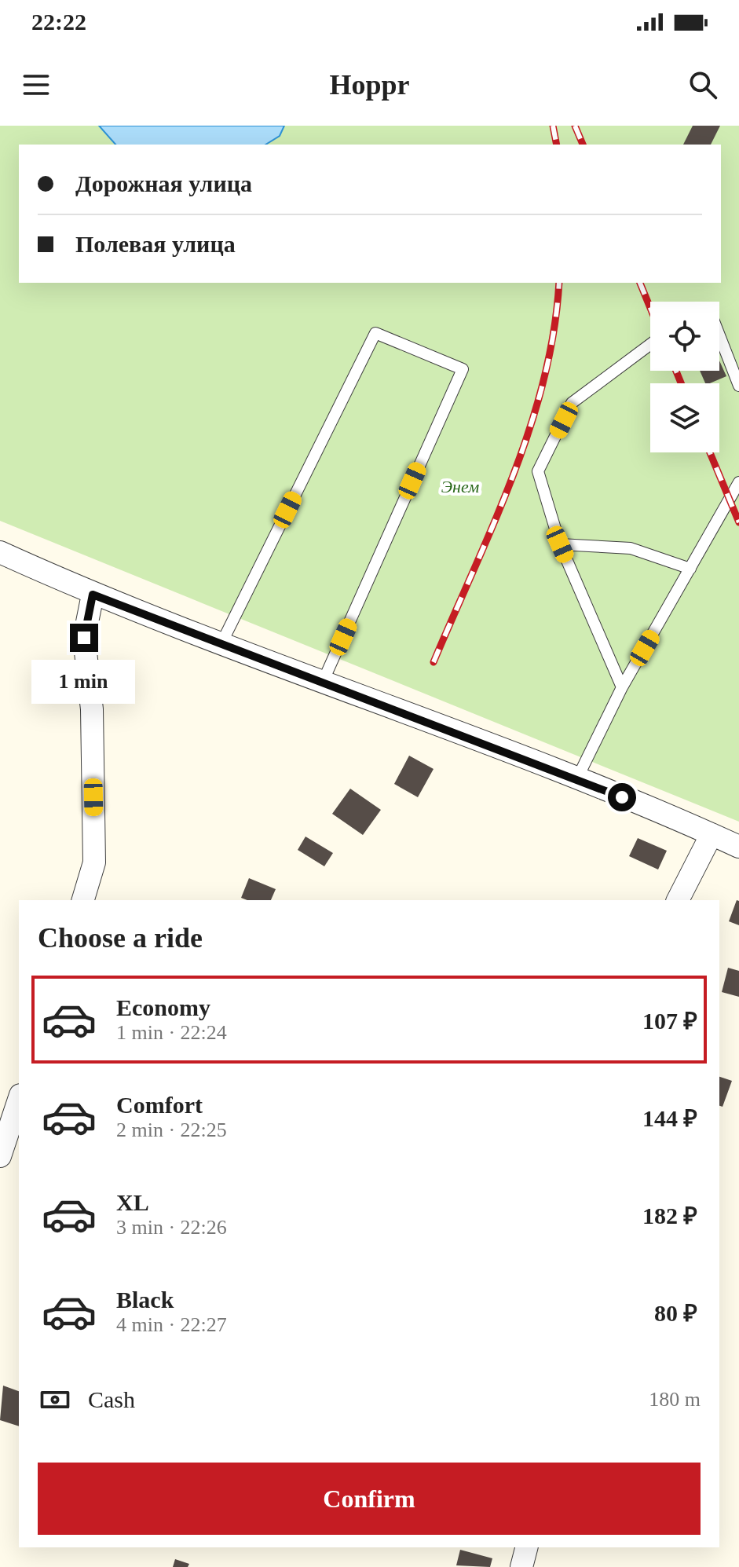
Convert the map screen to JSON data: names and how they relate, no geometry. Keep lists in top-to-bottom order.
{
  "parks": ["Энем"],
  "page": {
    "status": "22:22",
    "header": "Hoppr",
    "banner": ["Дорожная улица", "Полевая улица"],
    "bubble": "1 min",
    "heading": "Choose a ride",
    "list": [
      {
        "name": "Economy",
        "note": "1 min · 22:24",
        "value": "107 ₽"
      },
      {
        "name": "Comfort",
        "note": "2 min · 22:25",
        "value": "144 ₽"
      },
      {
        "name": "XL",
        "note": "3 min · 22:26",
        "value": "182 ₽"
      },
      {
        "name": "Black",
        "note": "4 min · 22:27",
        "value": "80 ₽"
      }
    ],
    "pay": ["Cash", "180 m"],
    "buttons": "Confirm"
  }
}
